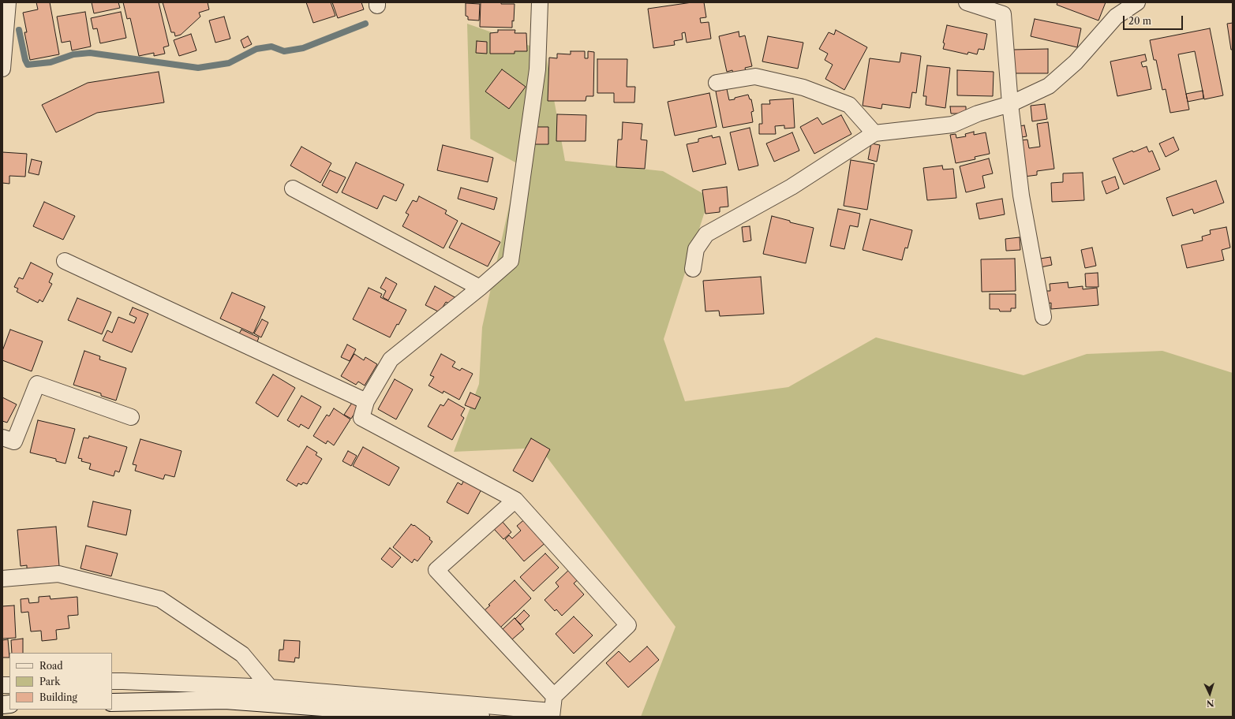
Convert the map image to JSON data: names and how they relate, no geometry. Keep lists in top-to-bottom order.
{
  "legend": ["Road", "Park", "Building"],
  "scale_bar": "20 m",
  "north": "bottom"
}
